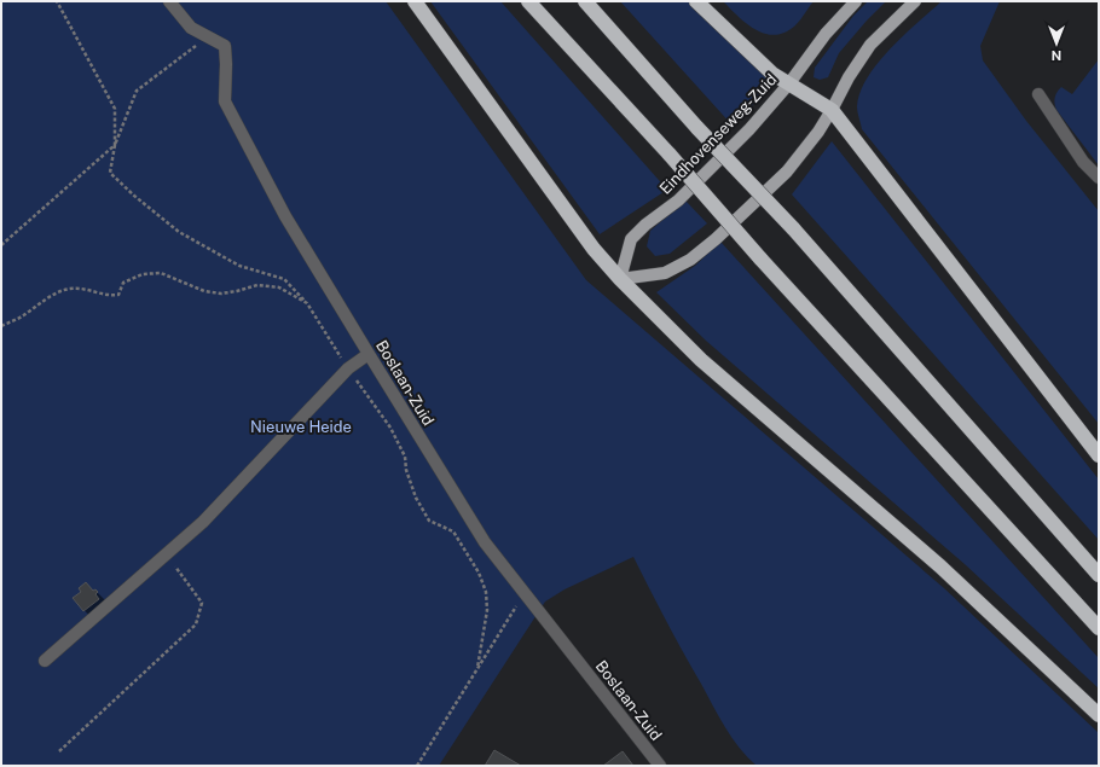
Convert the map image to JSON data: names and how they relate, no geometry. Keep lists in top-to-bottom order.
{
  "streets": {
    "main road": ["Eindhovenseweg-Zuid"],
    "street": ["Boslaan-Zuid"]
  },
  "parks": ["Nieuwe Heide"],
  "north": "bottom"
}
